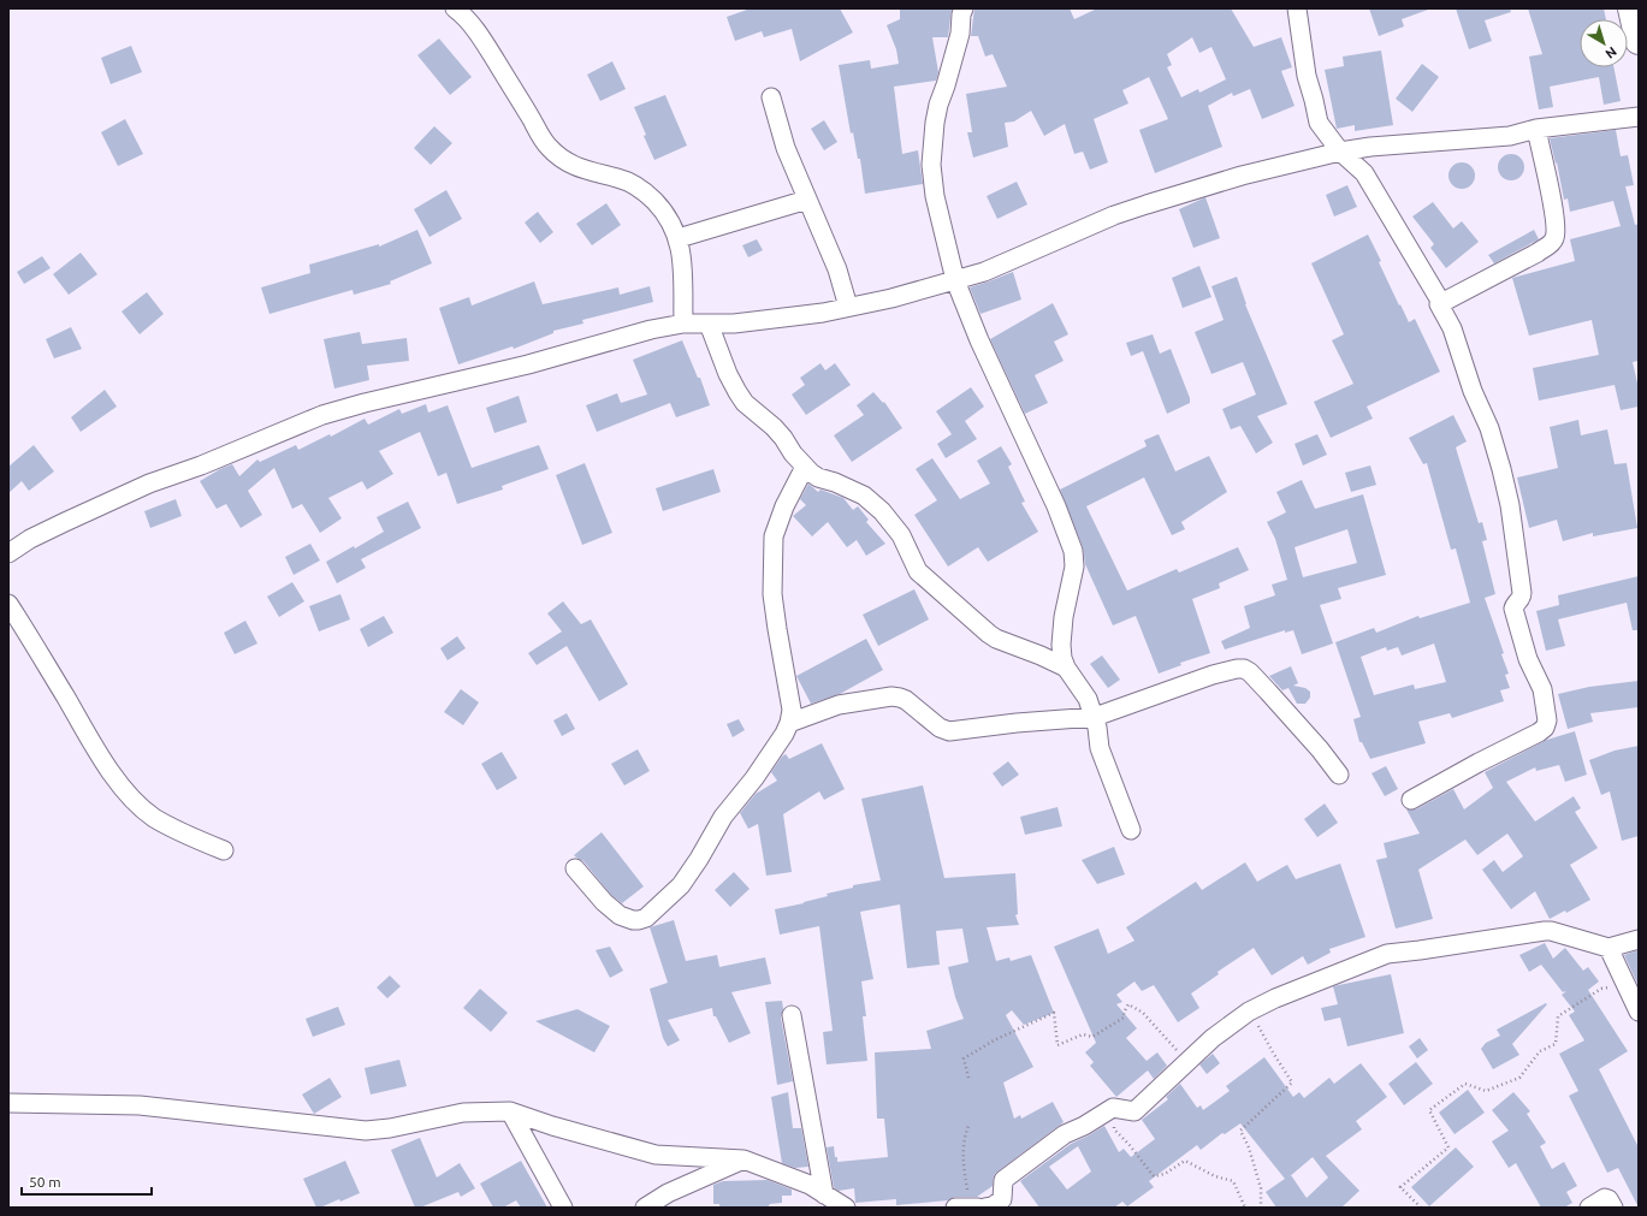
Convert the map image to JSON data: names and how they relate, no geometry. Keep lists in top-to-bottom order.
{
  "scale_bar": "50 m",
  "north": "bottom right"
}
